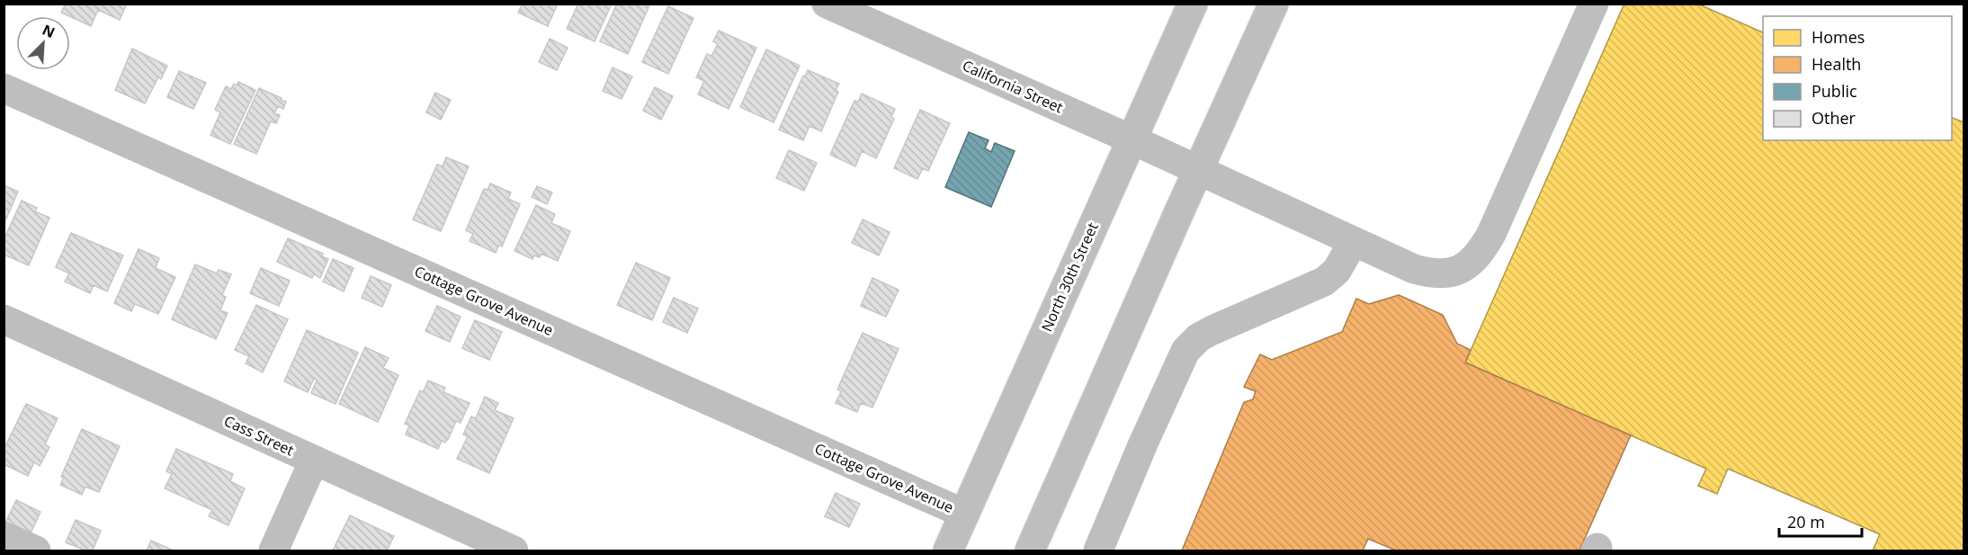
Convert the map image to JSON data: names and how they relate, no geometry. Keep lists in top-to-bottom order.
{
  "streets": {
    "street": [
      "California Street",
      "North 30th Street",
      "Cottage Grove Avenue",
      "Cass Street"
    ]
  },
  "crossings": [
    ["California Street", "North 30th Street"],
    ["North 30th Street", "Cottage Grove Avenue"]
  ],
  "legend": [
    "Homes",
    "Health",
    "Public",
    "Other"
  ],
  "scale_bar": "20 m",
  "north": "top right"
}
